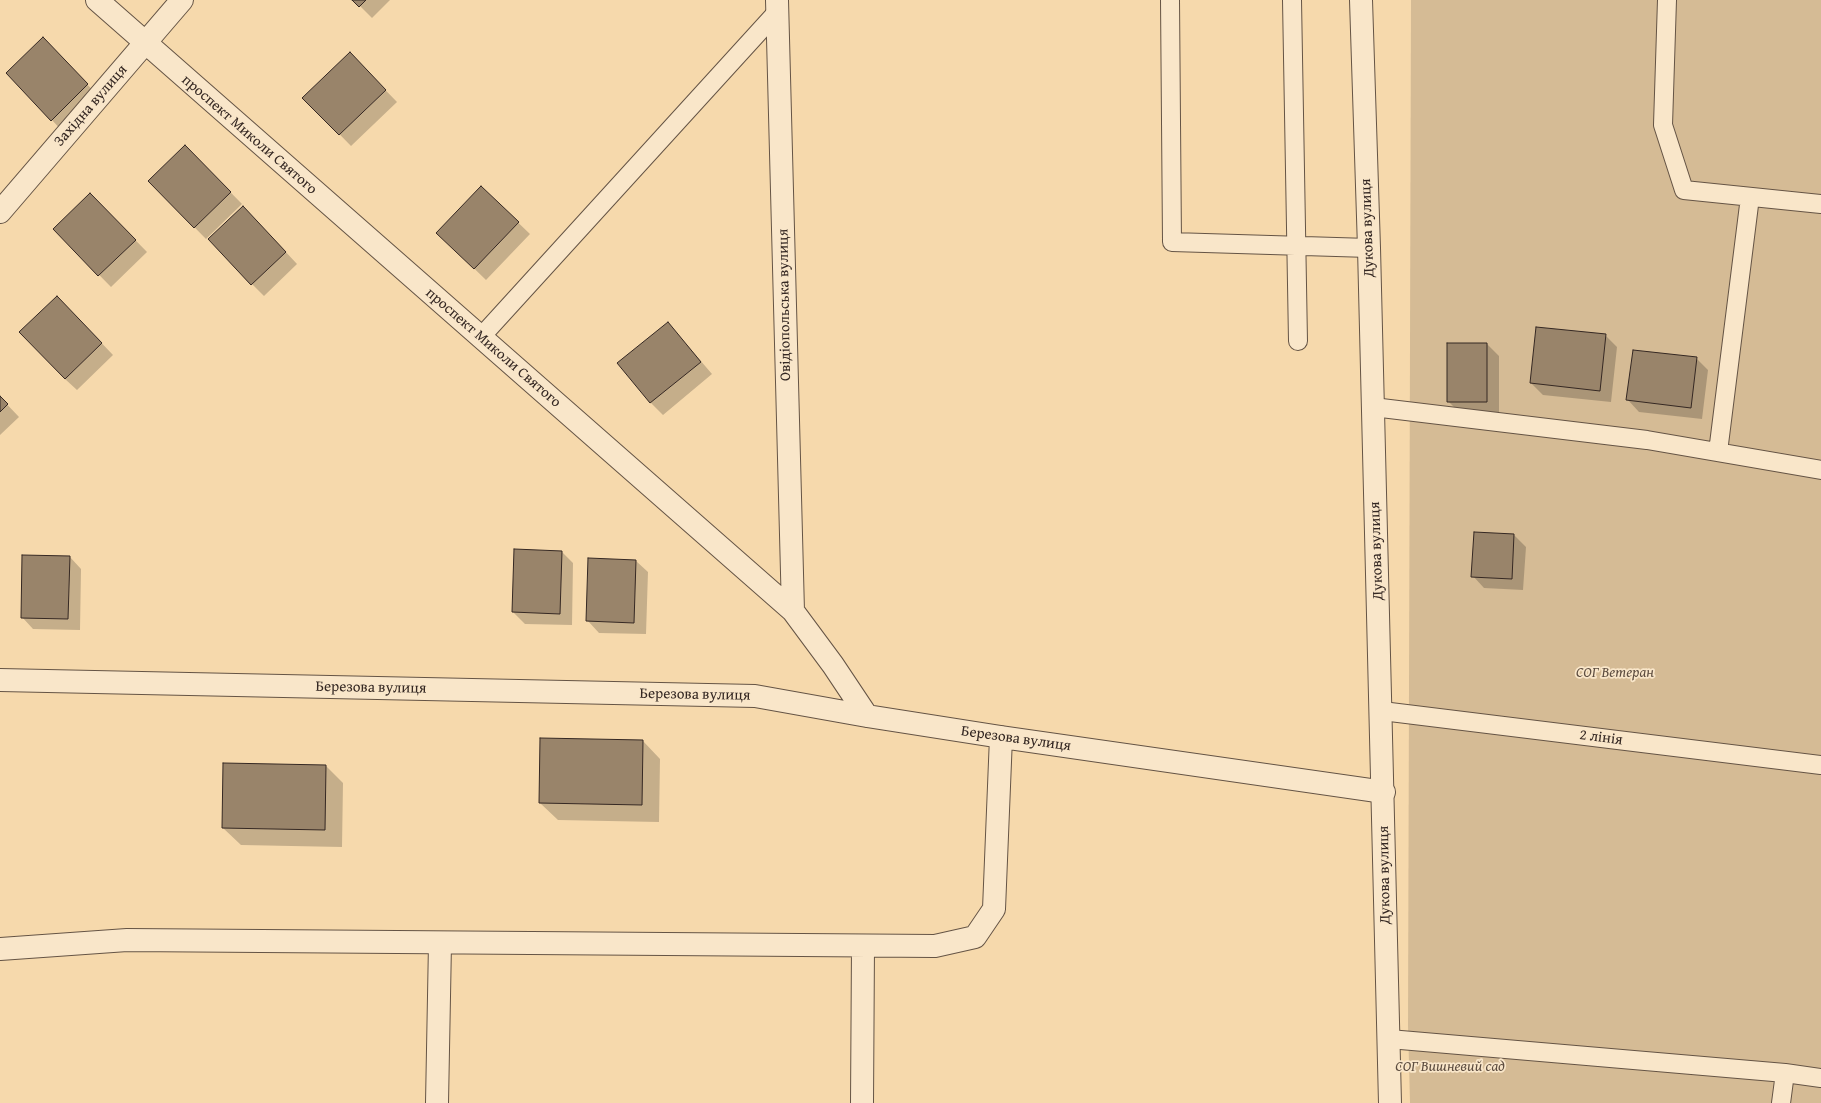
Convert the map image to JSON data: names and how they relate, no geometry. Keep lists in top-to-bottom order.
{
  "streets": {
    "street": [
      "Західна вулиця",
      "проспект Миколи Святого",
      "Дукова вулиця",
      "Овідіопольська вулиця",
      "Березова вулиця"
    ],
    "lane": ["2 лінія"]
  },
  "crossings": [
    ["Західна вулиця", "проспект Миколи Святого"],
    ["проспект Миколи Святого", "Овідіопольська вулиця"],
    ["проспект Миколи Святого", "Березова вулиця"],
    ["Дукова вулиця", "Березова вулиця"],
    ["Дукова вулиця", "2 лінія"]
  ],
  "parks": ["СОГ Ветеран", "СОГ Вишневий сад"]
}
